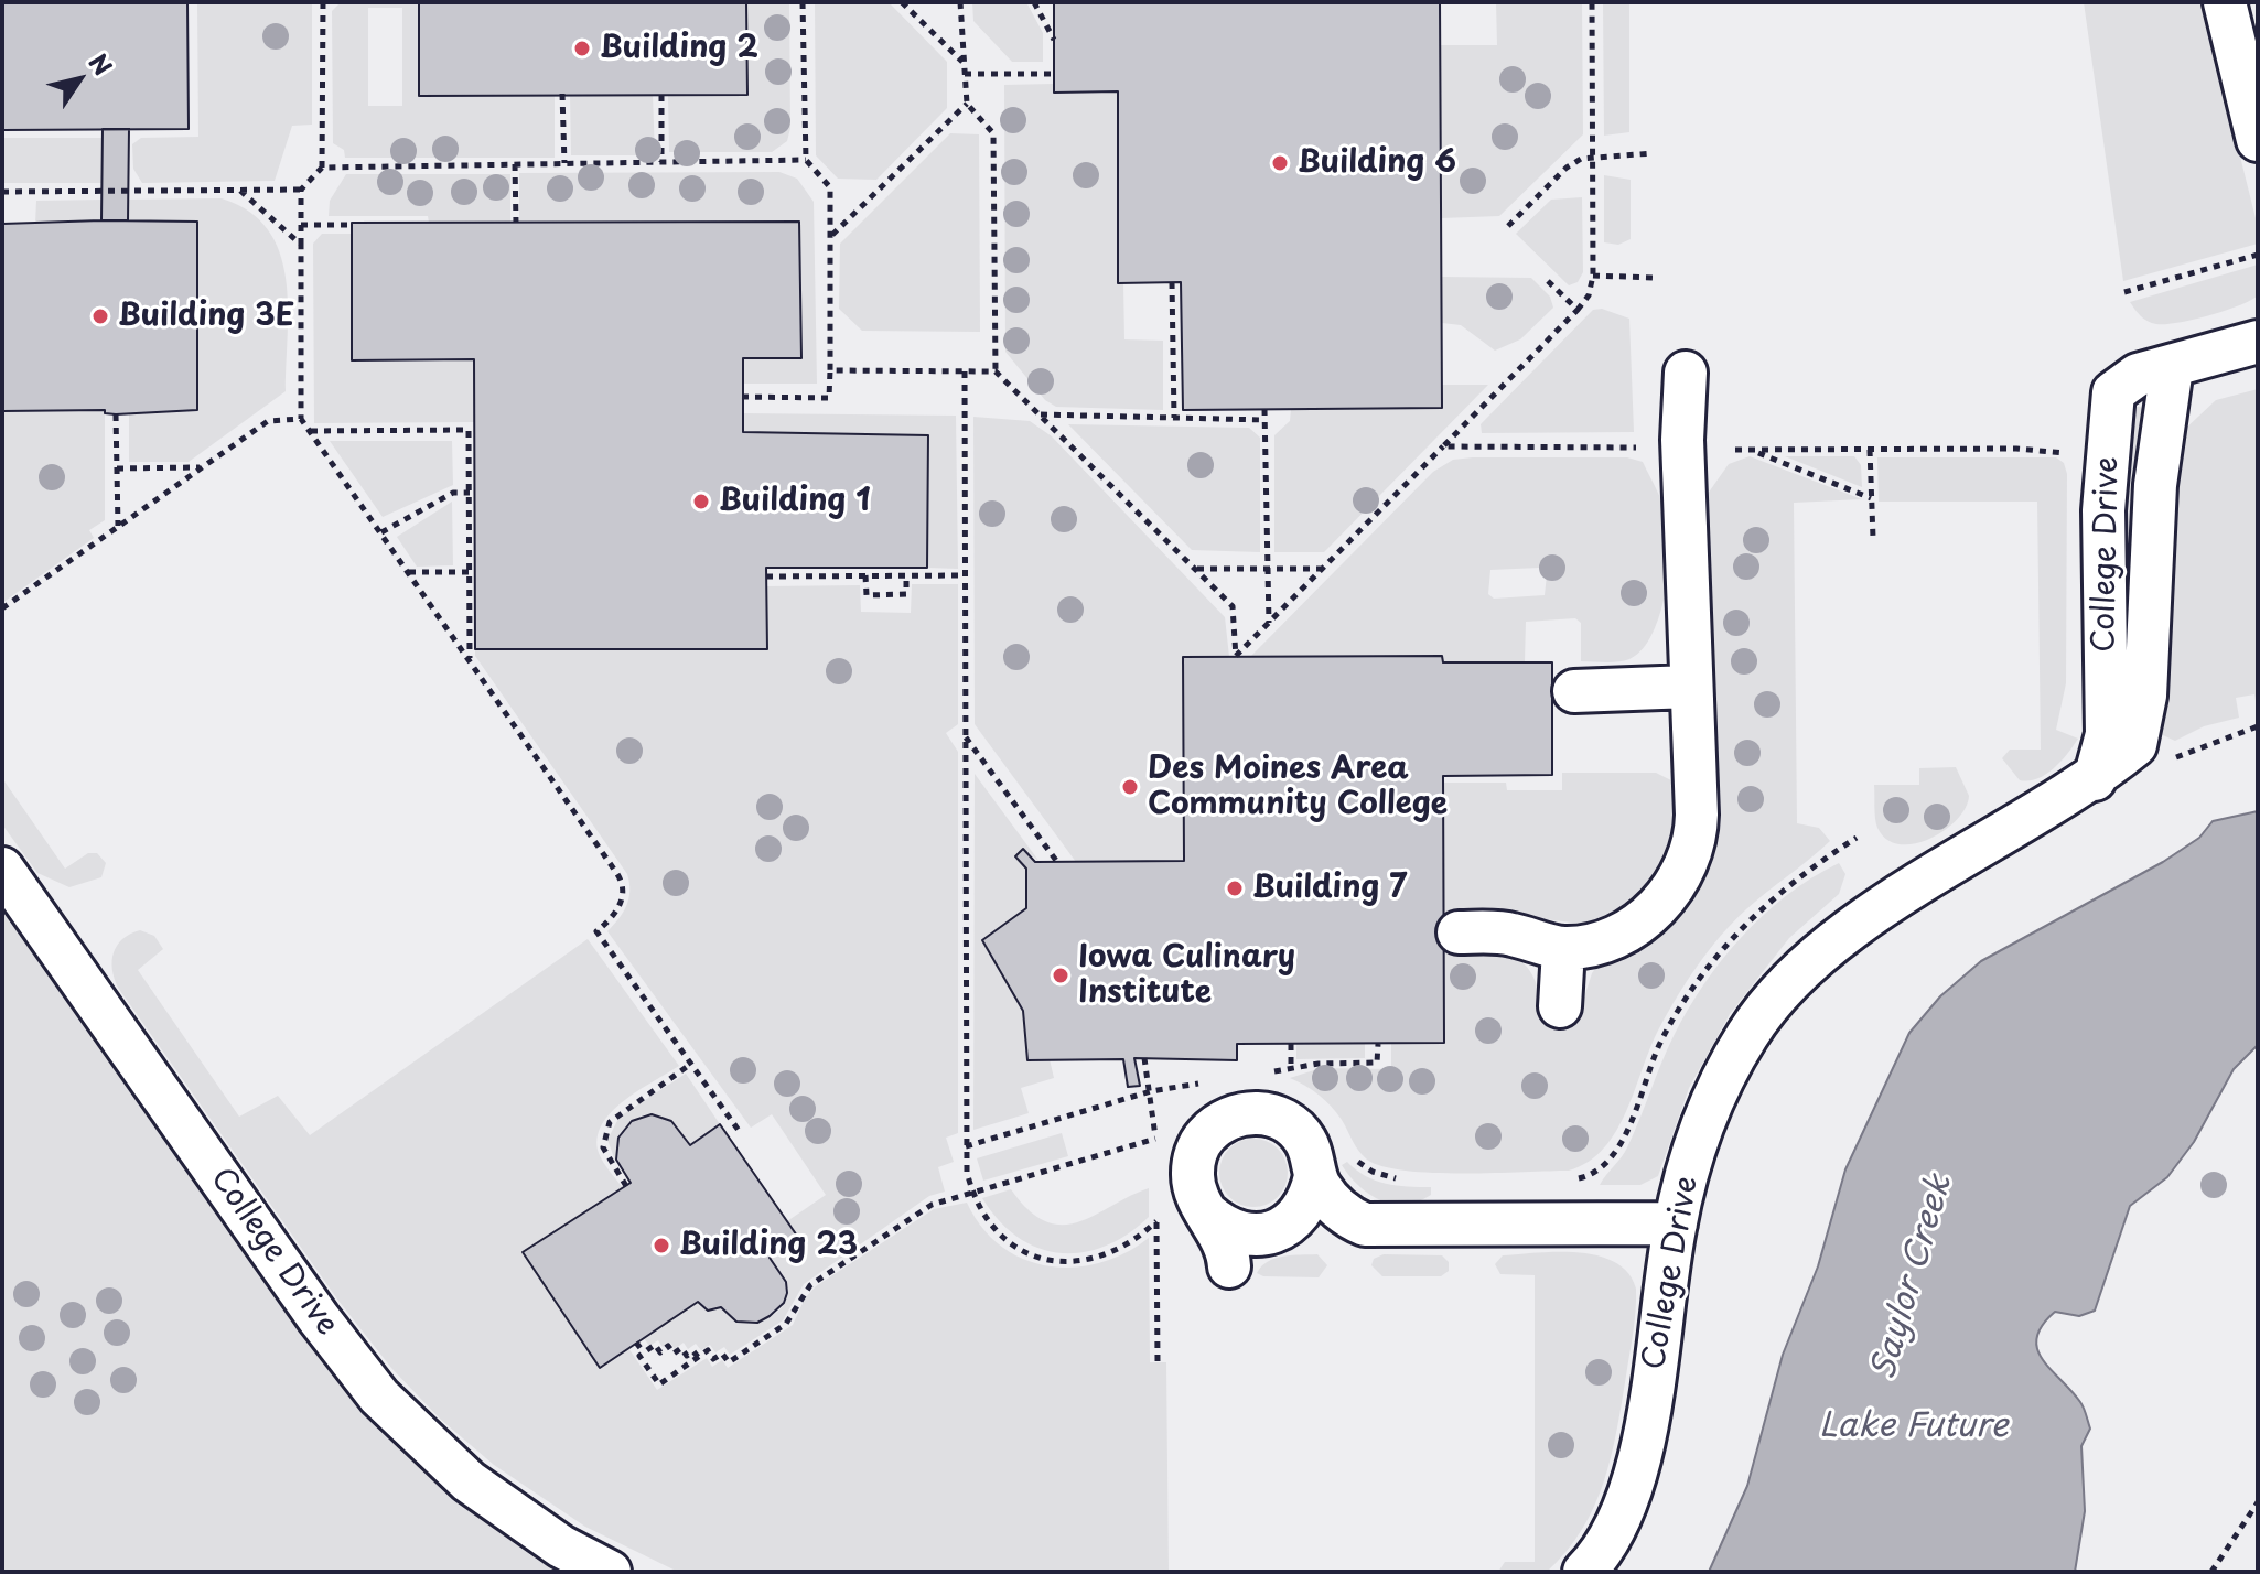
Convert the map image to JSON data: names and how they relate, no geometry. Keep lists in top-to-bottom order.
{
  "streets": {
    "street": ["College Drive"]
  },
  "water": ["Saylor Creek", "Lake Future"],
  "places": [
    "Building 2",
    "Building 6",
    "Building 3E",
    "Building 1",
    "Des Moines Area Community College",
    "Building 7",
    "Iowa Culinary Institute",
    "Building 23"
  ],
  "north": "top right"
}
